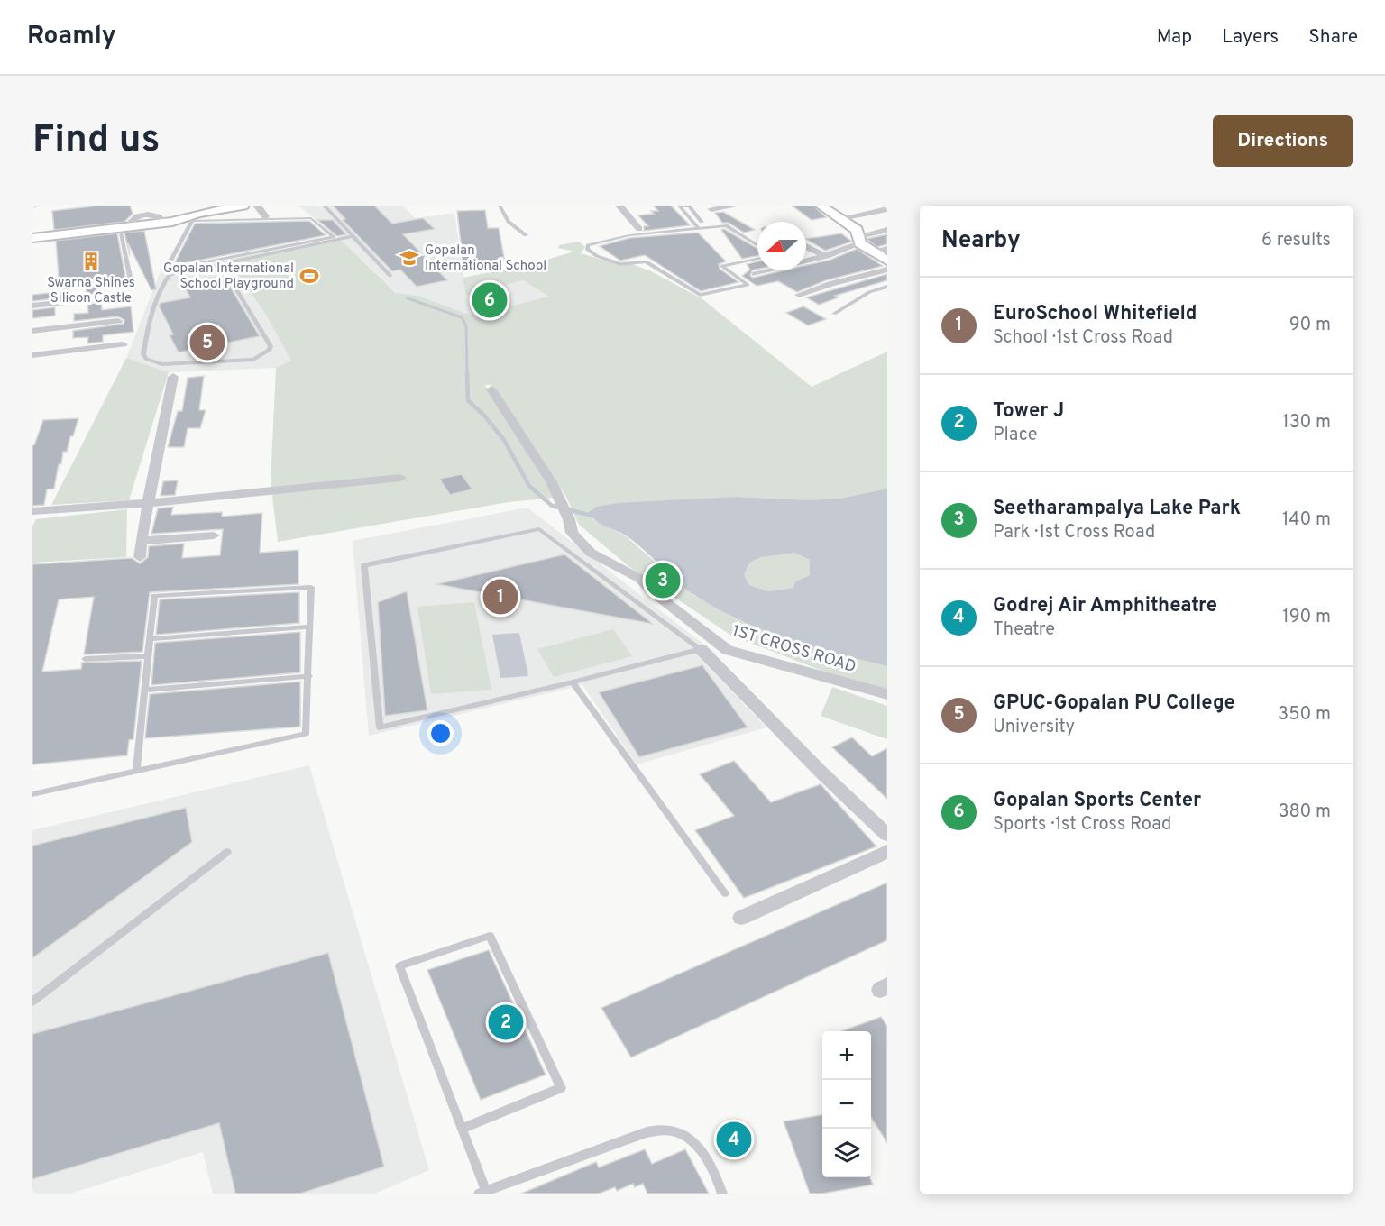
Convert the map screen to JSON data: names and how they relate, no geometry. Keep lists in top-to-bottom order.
{
  "streets": {
    "street": ["1ST CROSS ROAD"]
  },
  "places": {
    "school or university": ["Gopalan International School"],
    "building": ["Swarna Shines Silicon Castle"],
    "sports": ["Gopalan International School Playground"]
  },
  "north": "left",
  "page": {
    "header": "Roamly",
    "nav": ["Map", "Layers", "Share"],
    "buttons": "Directions",
    "title": "Find us",
    "heading": ["Nearby", "6 results"],
    "list": [
      {
        "mark": "1",
        "name": "EuroSchool Whitefield",
        "note": "School · 1st Cross Road",
        "value": "90 m"
      },
      {
        "mark": "2",
        "name": "Tower J",
        "note": "Place",
        "value": "130 m"
      },
      {
        "mark": "3",
        "name": "Seetharampalya Lake Park",
        "note": "Park · 1st Cross Road",
        "value": "140 m"
      },
      {
        "mark": "4",
        "name": "Godrej Air Amphitheatre",
        "note": "Theatre",
        "value": "190 m"
      },
      {
        "mark": "5",
        "name": "GPUC-Gopalan PU College",
        "note": "University",
        "value": "350 m"
      },
      {
        "mark": "6",
        "name": "Gopalan Sports Center",
        "note": "Sports · 1st Cross Road",
        "value": "380 m"
      }
    ],
    "pins": [
      "6",
      "5",
      "3",
      "1",
      "2",
      "4"
    ],
    "map_buttons": ["+", "−"]
  }
}
